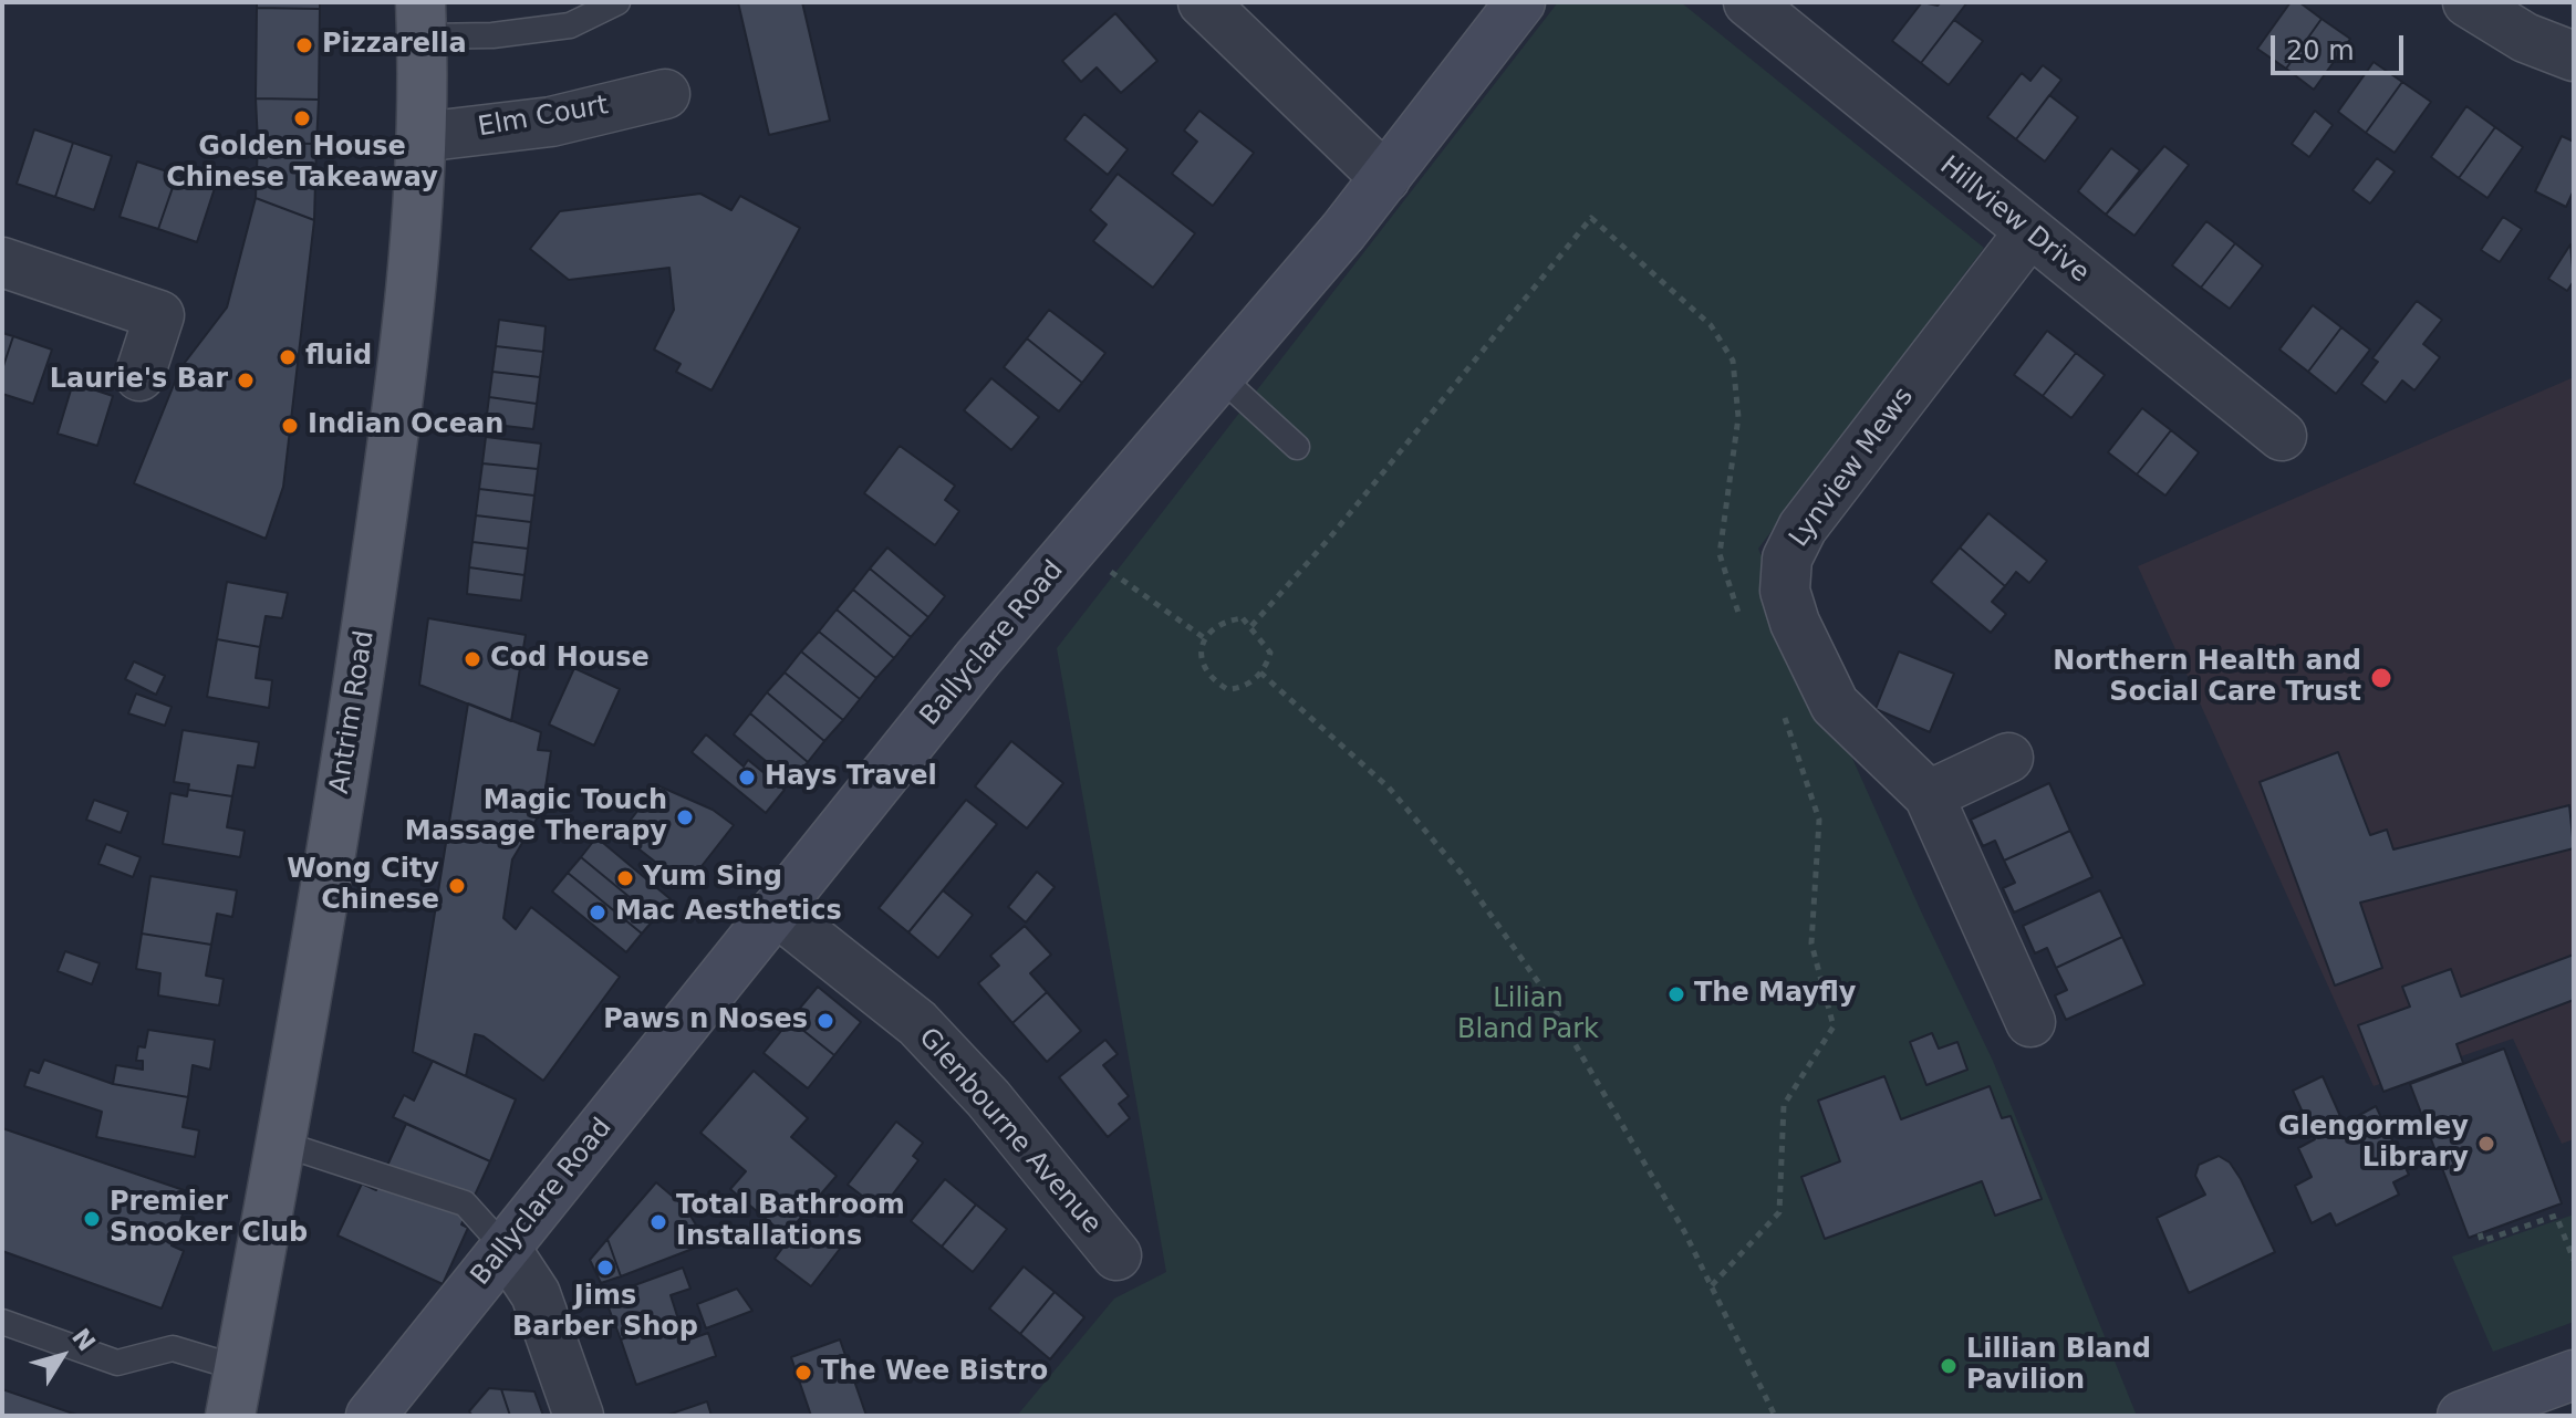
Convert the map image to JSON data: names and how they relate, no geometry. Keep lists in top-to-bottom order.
{
  "streets": {
    "main road": ["Ballyclare Road", "Antrim Road"],
    "street": [
      "Elm Court",
      "Hillview Drive",
      "Lynview Mews",
      "Glenbourne Avenue"
    ]
  },
  "crossings": [
    ["Elm Court", "Antrim Road"],
    ["Hillview Drive", "Lynview Mews"],
    ["Ballyclare Road", "Glenbourne Avenue"]
  ],
  "parks": ["Lilian Bland Park"],
  "places": [
    "Pizzarella",
    "Golden House Chinese Takeaway",
    "fluid",
    "Laurie's Bar",
    "Indian Ocean",
    "Cod House",
    "Northern Health and Social Care Trust",
    "Hays Travel",
    "Magic Touch Massage Therapy",
    "Yum Sing",
    "Wong City Chinese",
    "Mac Aesthetics",
    "The Mayfly",
    "Paws n Noses",
    "Glengormley Library",
    "Premier Snooker Club",
    "Total Bathroom Installations",
    "Jims Barber Shop",
    "Lillian Bland Pavilion",
    "The Wee Bistro"
  ],
  "scale_bar": "20 m",
  "north": "top right"
}
